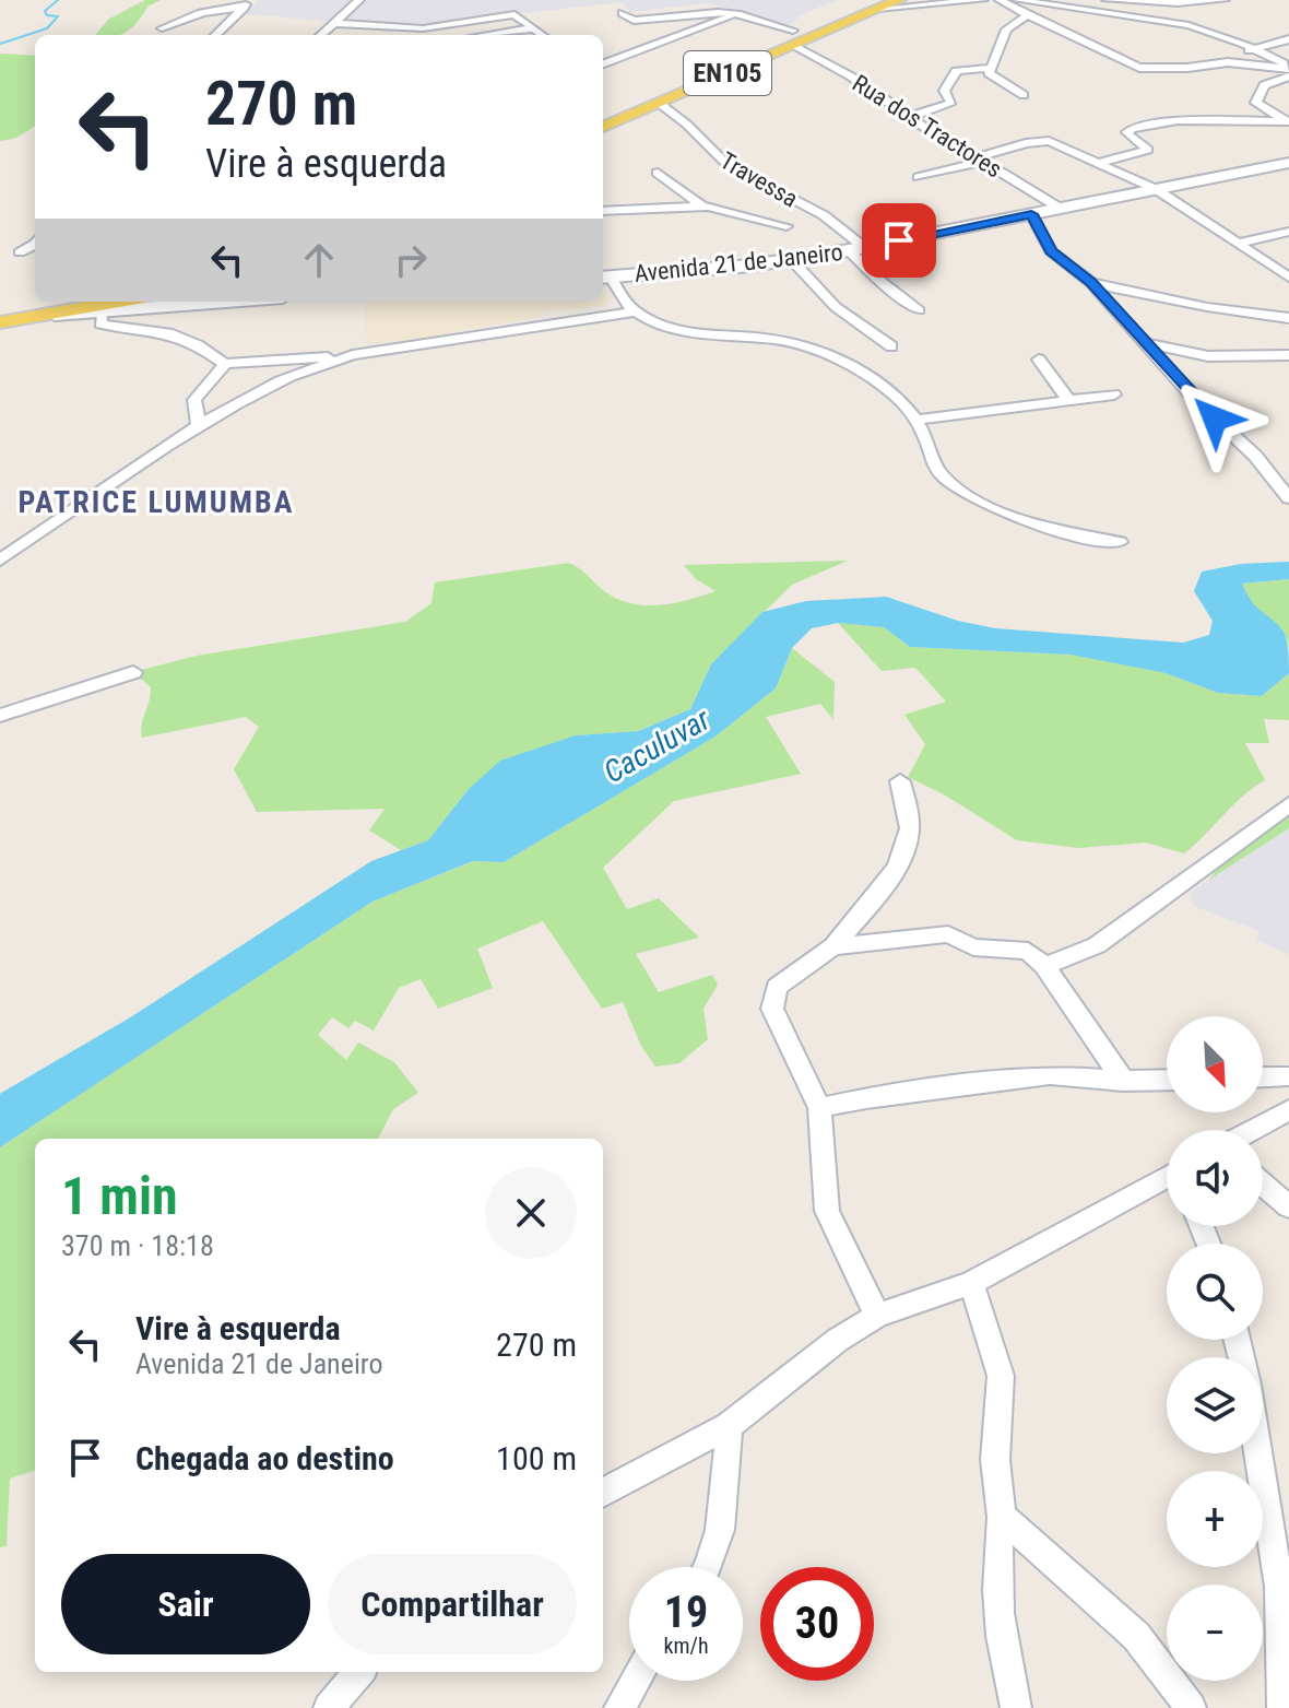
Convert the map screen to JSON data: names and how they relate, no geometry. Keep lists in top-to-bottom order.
{
  "streets": {
    "main road": ["EN105", "Avenida 21 de Janeiro"],
    "street": ["Rua dos Tractores", "Travessa"]
  },
  "crossings": [
    ["EN105", "Rua dos Tractores"],
    ["EN105", "Travessa"],
    ["Rua dos Tractores", "Avenida 21 de Janeiro"],
    ["Travessa", "Avenida 21 de Janeiro"]
  ],
  "districts": ["PATRICE LUMUMBA"],
  "water": ["Caculuvar"],
  "north": "bottom right",
  "page": {
    "turn": ["270 m", "Vire à esquerda"],
    "map_buttons": ["+", "−"],
    "heading": ["1 min", "370 m · 18:18"],
    "list": [
      {
        "name": "Vire à esquerda",
        "note": "Avenida 21 de Janeiro",
        "value": "270 m"
      },
      {
        "name": "Chegada ao destino",
        "value": "100 m"
      }
    ],
    "buttons": ["Sair", "Compartilhar"],
    "speed": "19 km/h",
    "limit": "30"
  }
}
